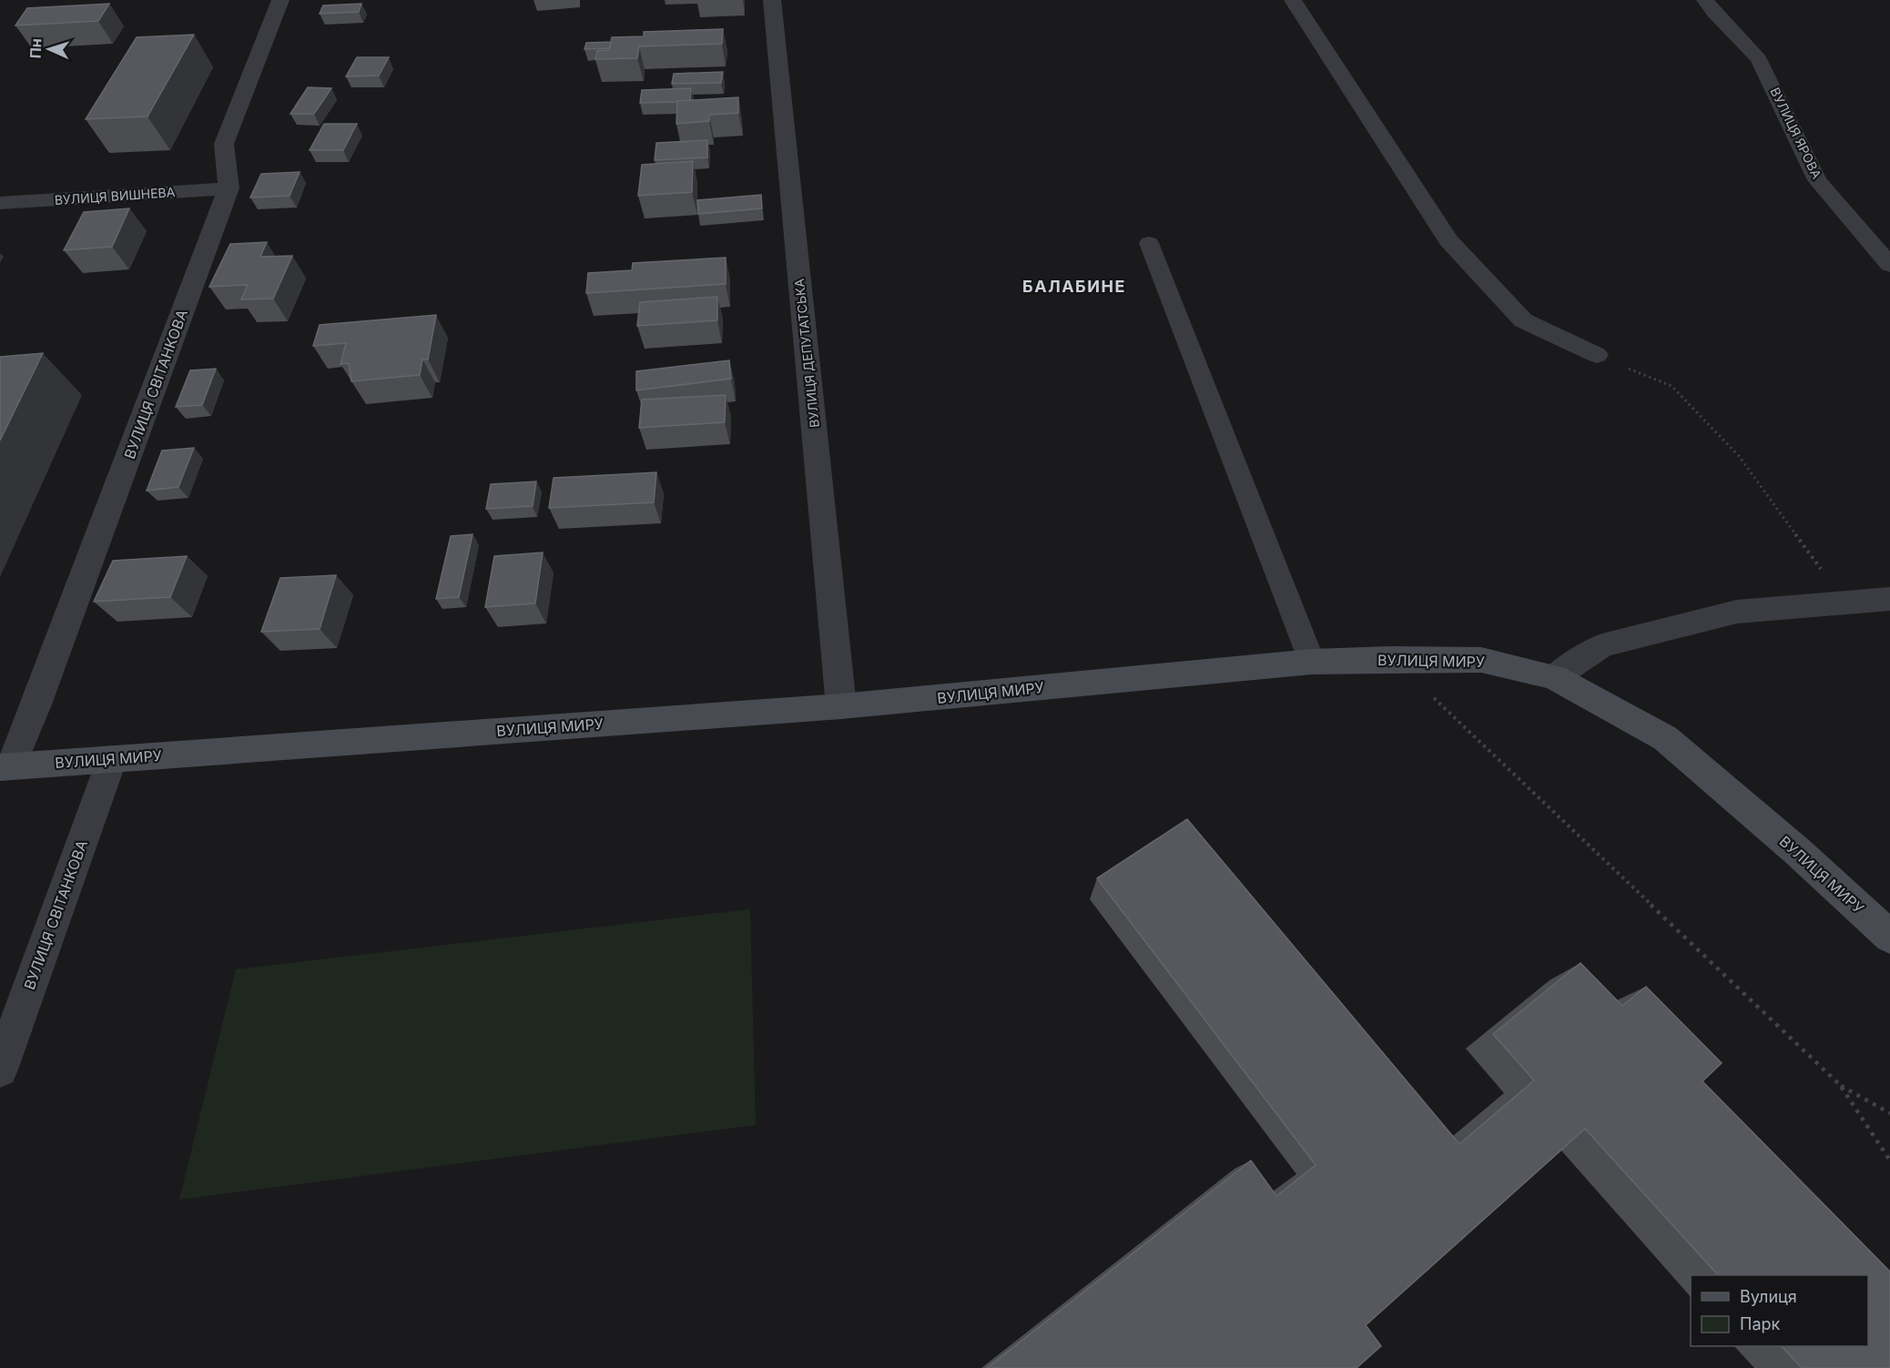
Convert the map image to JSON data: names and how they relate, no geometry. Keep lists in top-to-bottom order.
{
  "streets": {
    "street": [
      "ВУЛИЦЯ ЯРОВА",
      "ВУЛИЦЯ ВИШНЕВА",
      "ВУЛИЦЯ ДЕПУТАТСЬКА",
      "ВУЛИЦЯ СВІТАНКОВА",
      "ВУЛИЦЯ МИРУ"
    ]
  },
  "crossings": [
    ["ВУЛИЦЯ ВИШНЕВА", "ВУЛИЦЯ СВІТАНКОВА"],
    ["ВУЛИЦЯ ДЕПУТАТСЬКА", "ВУЛИЦЯ МИРУ"],
    ["ВУЛИЦЯ СВІТАНКОВА", "ВУЛИЦЯ МИРУ"]
  ],
  "districts": ["БАЛАБИНЕ"],
  "legend": ["Вулиця", "Парк"],
  "north": "left"
}
